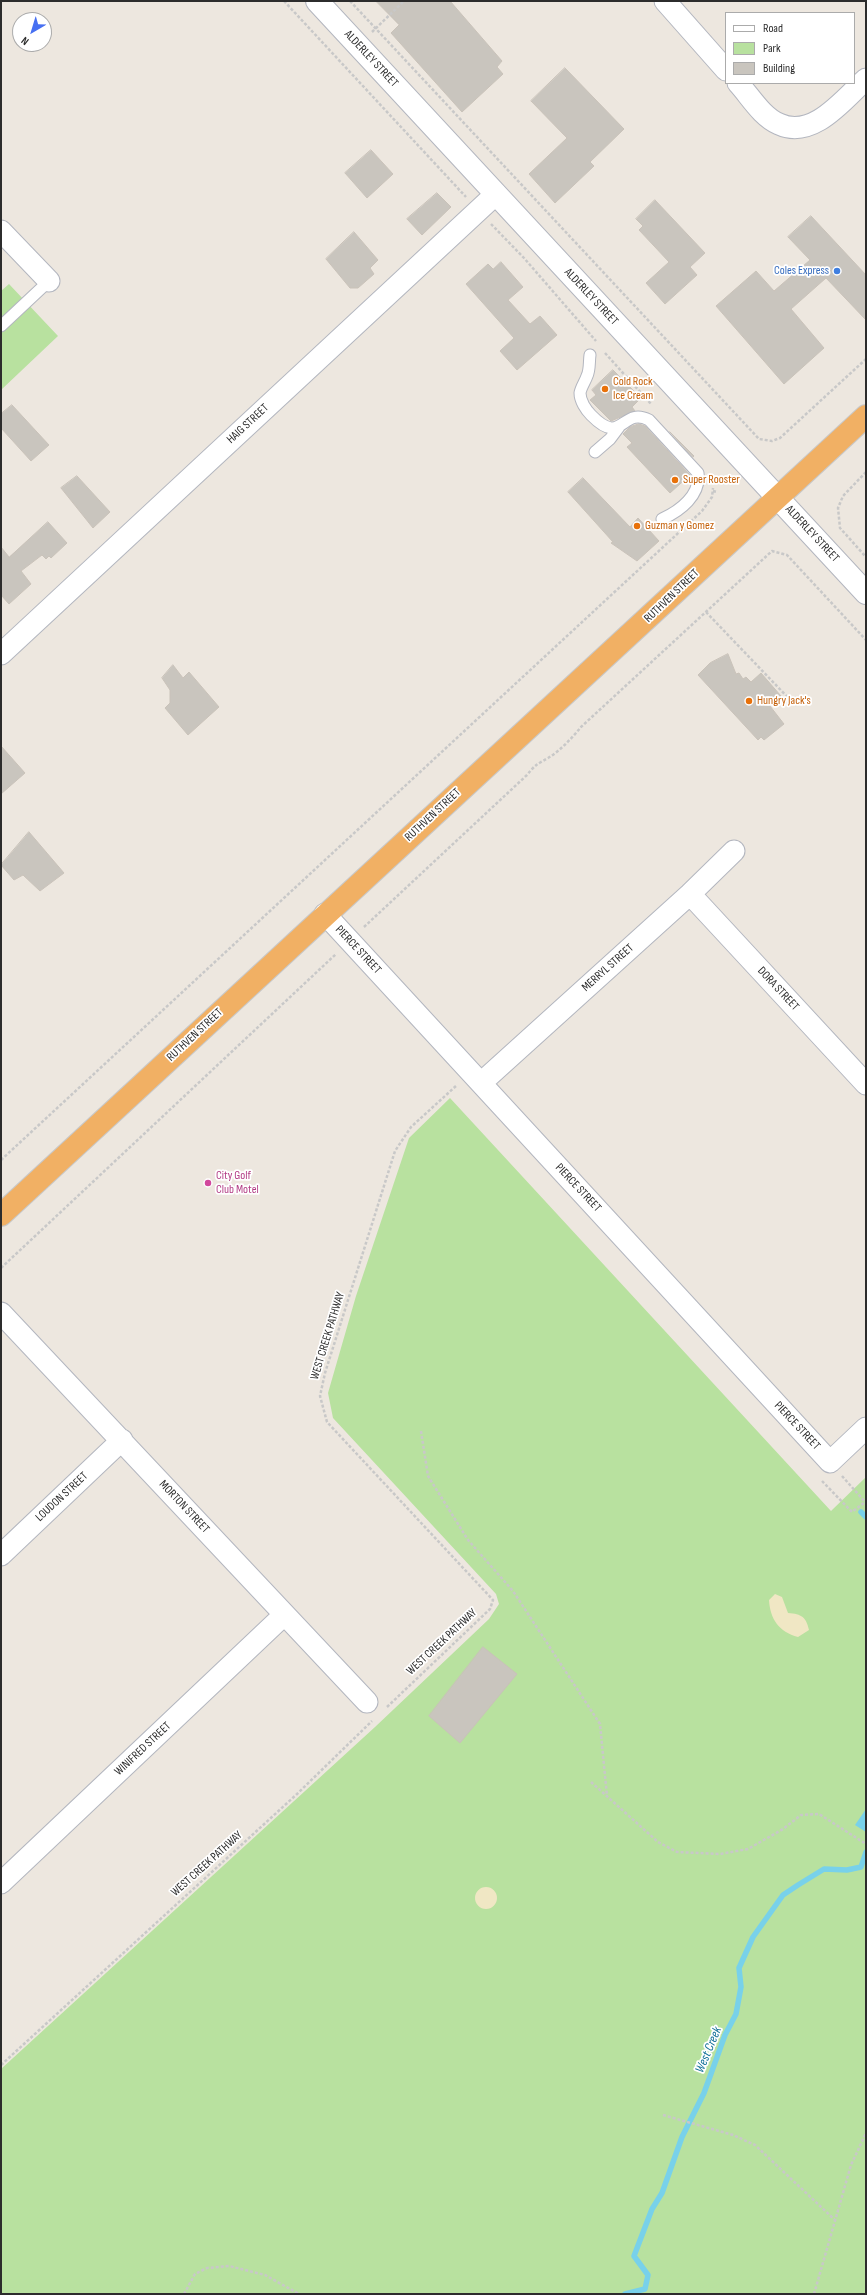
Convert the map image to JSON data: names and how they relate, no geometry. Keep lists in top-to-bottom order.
{
  "streets": {
    "highway": ["RUTHVEN STREET"],
    "street": [
      "ALDERLEY STREET",
      "HAIG STREET",
      "PIERCE STREET",
      "MERRYL STREET",
      "DORA STREET",
      "LOUDON STREET",
      "MORTON STREET",
      "WINIFRED STREET"
    ],
    "path": ["WEST CREEK PATHWAY"]
  },
  "crossings": [
    ["ALDERLEY STREET", "HAIG STREET"],
    ["ALDERLEY STREET", "RUTHVEN STREET"],
    ["RUTHVEN STREET", "PIERCE STREET"],
    ["PIERCE STREET", "MERRYL STREET"],
    ["MERRYL STREET", "DORA STREET"],
    ["WEST CREEK PATHWAY", "MORTON STREET"],
    ["LOUDON STREET", "MORTON STREET"],
    ["MORTON STREET", "WINIFRED STREET"]
  ],
  "water": ["West Creek"],
  "places": [
    "Coles Express",
    "Cold Rock Ice Cream",
    "Super Rooster",
    "Guzman y Gomez",
    "Hungry Jack's",
    "City Golf Club Motel"
  ],
  "legend": ["Road", "Park", "Building"],
  "north": "bottom left"
}
